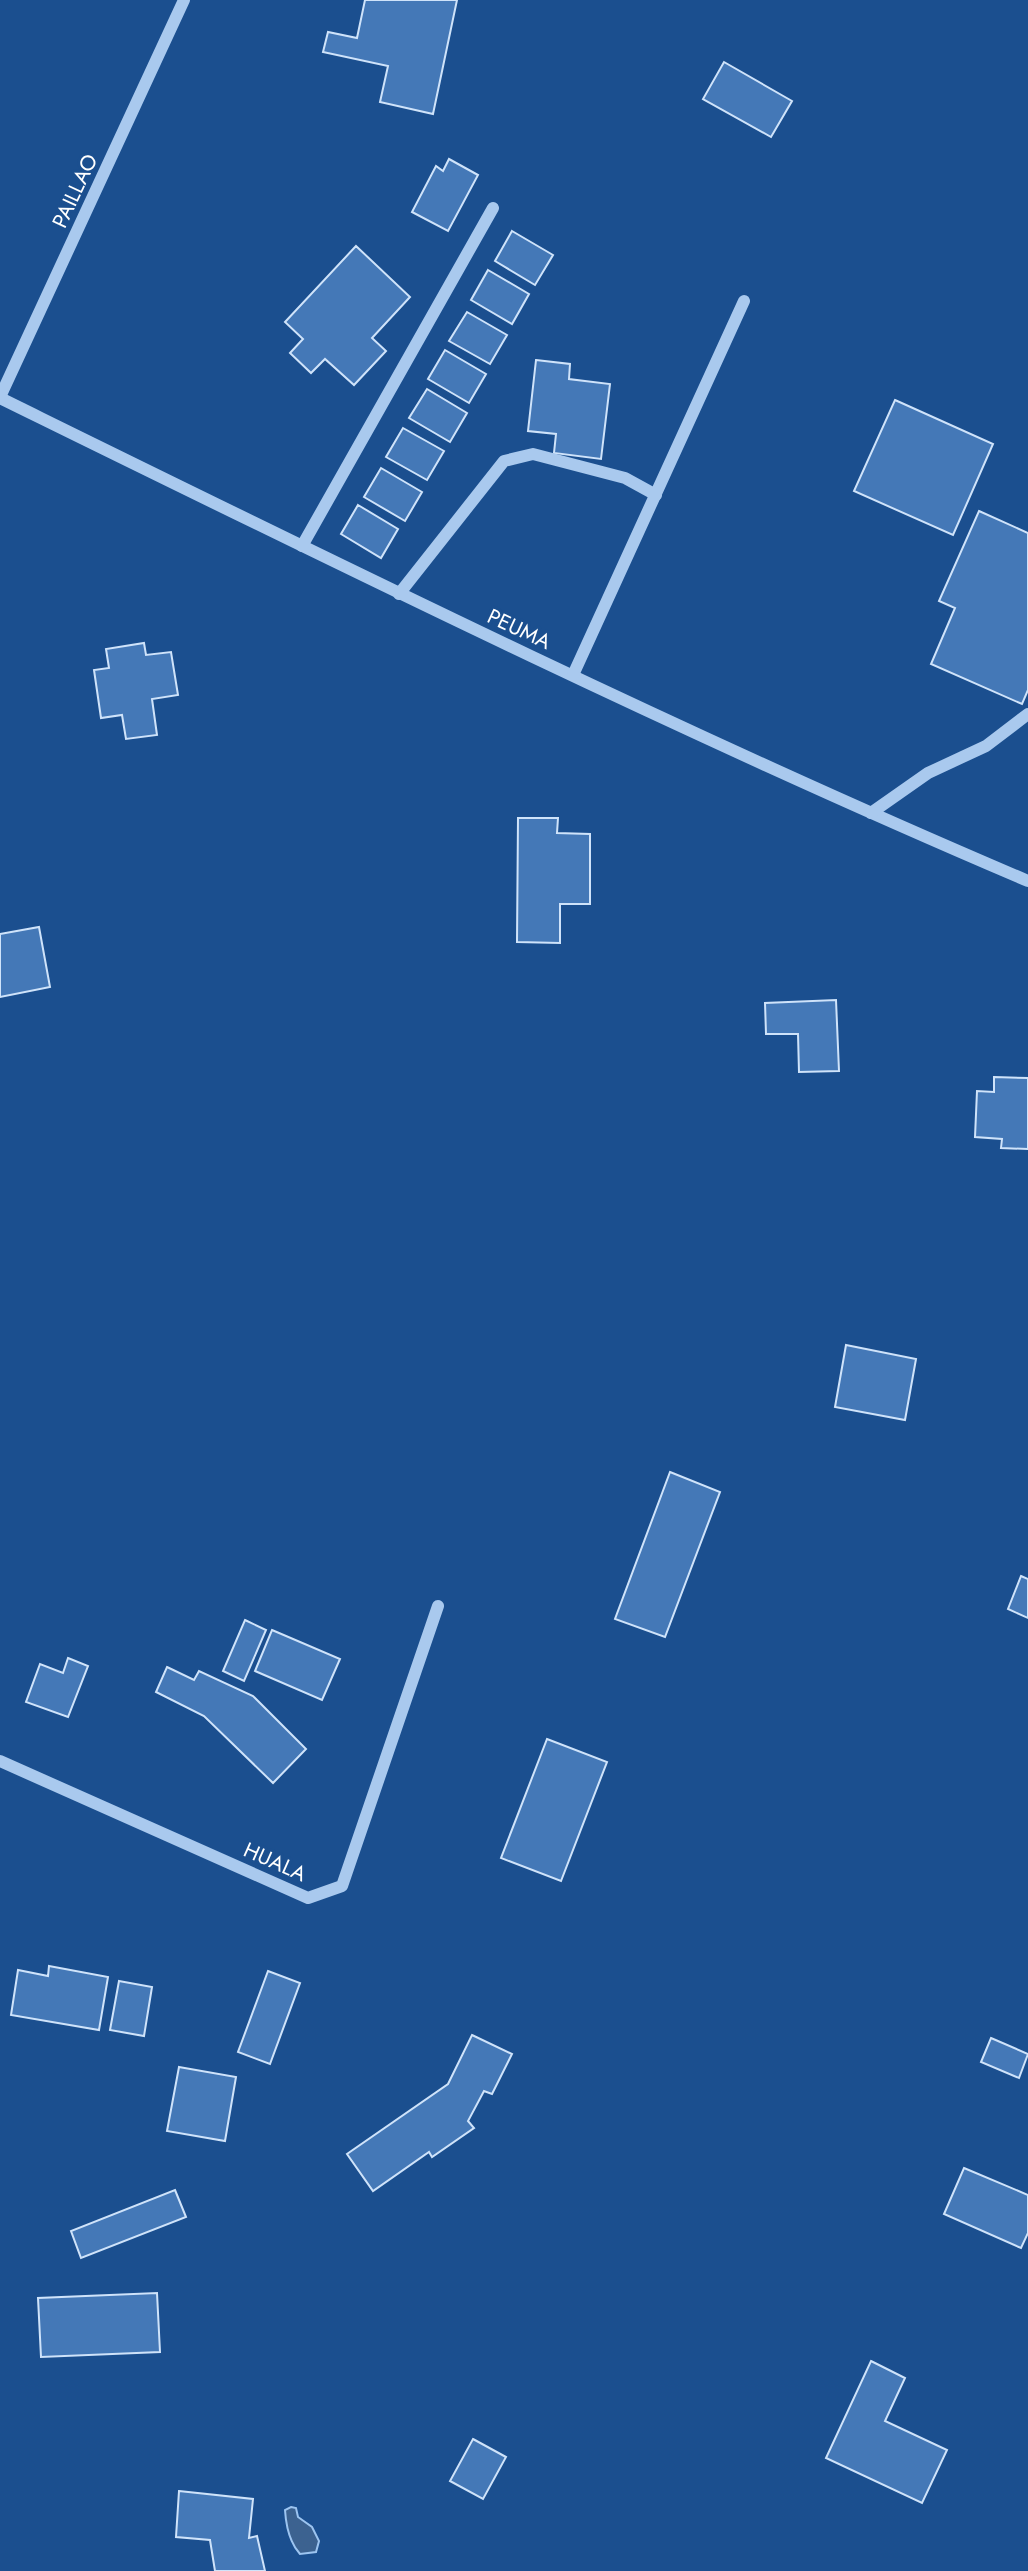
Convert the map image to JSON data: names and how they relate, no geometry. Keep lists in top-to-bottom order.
{
  "streets": {
    "street": ["PAILLAO", "PEUMA", "HUALA"]
  },
  "crossings": [
    ["PAILLAO", "PEUMA"]
  ]
}
